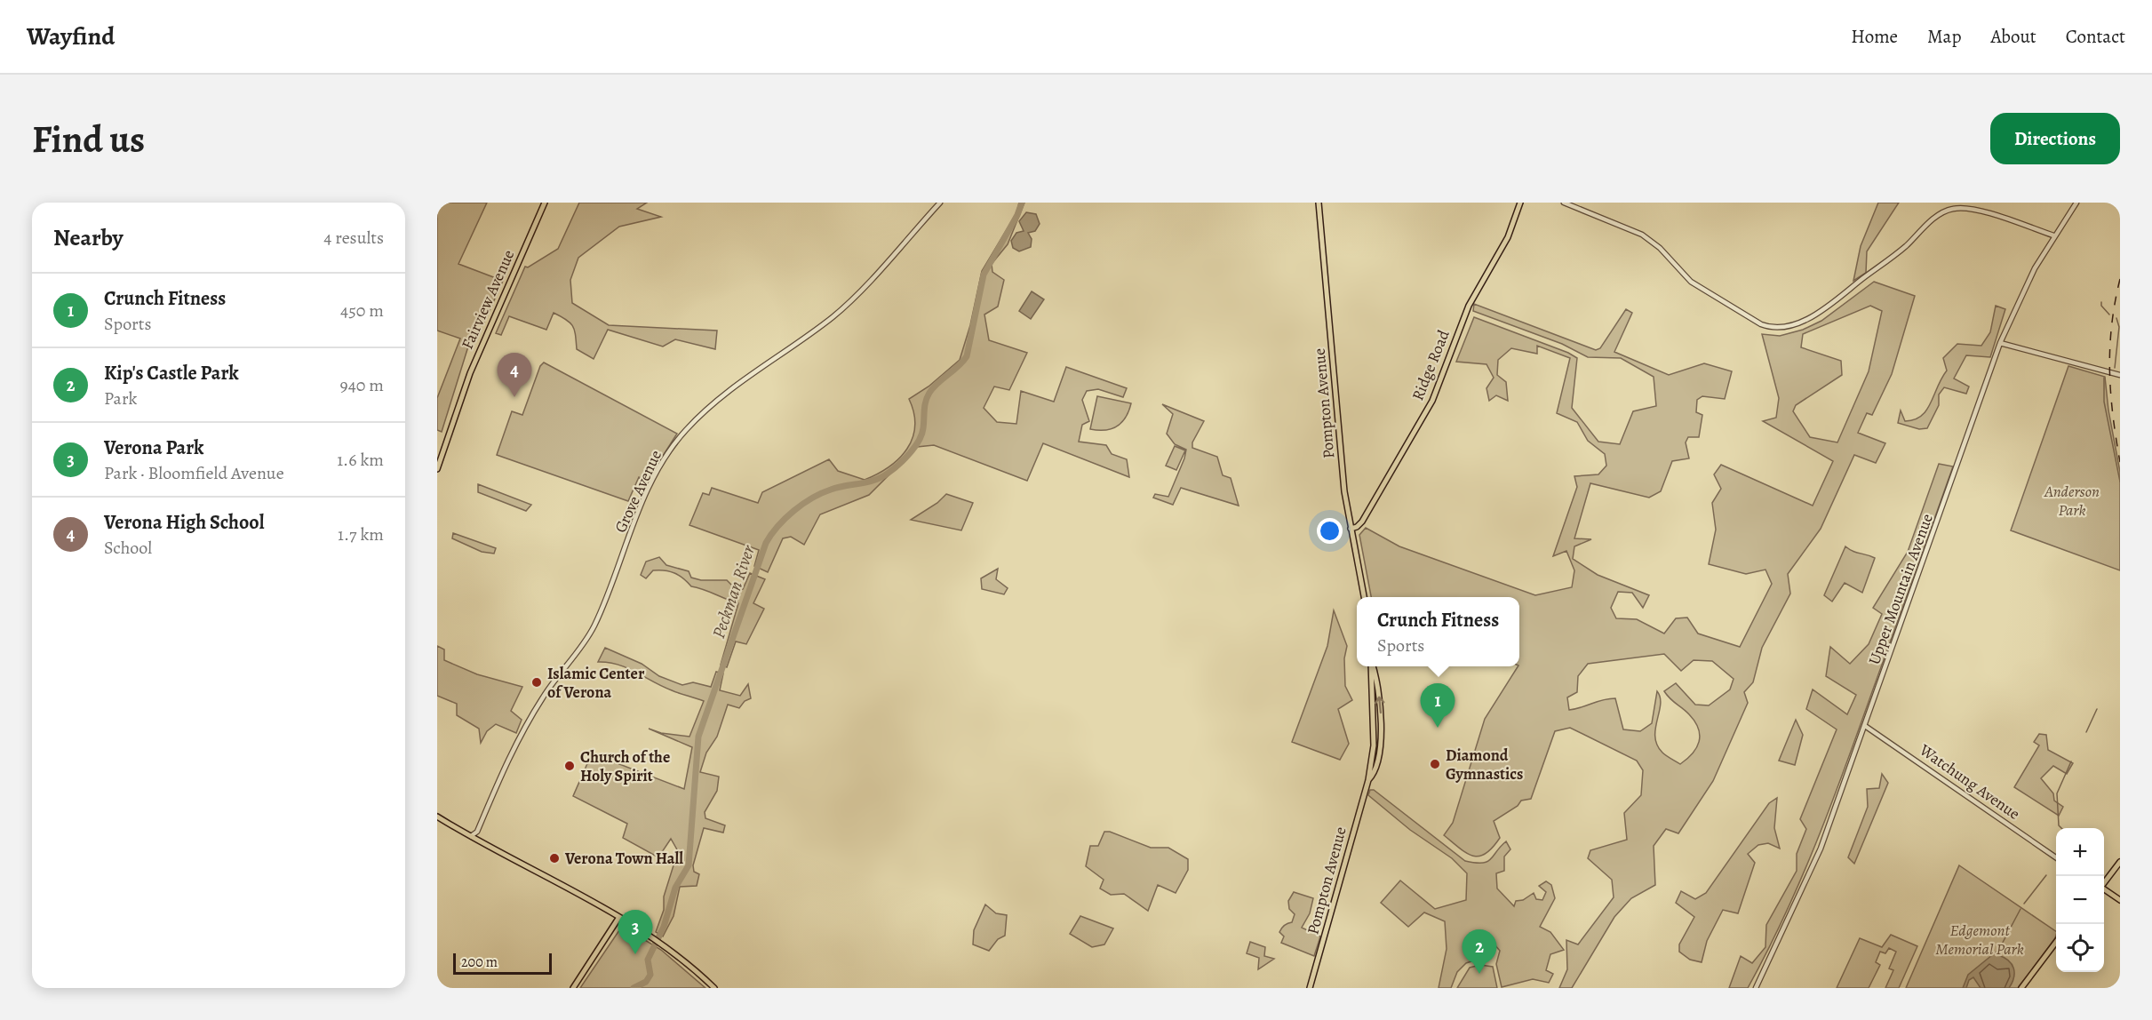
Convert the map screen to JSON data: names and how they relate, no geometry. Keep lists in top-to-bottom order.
{
  "streets": {
    "main road": ["Fairview Avenue", "Ridge Road", "Pompton Avenue"],
    "street": ["Grove Avenue", "Upper Mountain Avenue", "Watchung Avenue"]
  },
  "crossings": [
    ["Ridge Road", "Pompton Avenue"],
    ["Upper Mountain Avenue", "Watchung Avenue"]
  ],
  "water": ["Peckman River"],
  "parks": ["Anderson Park", "Edgemont Memorial Park"],
  "places": [
    "Islamic Center of Verona",
    "Diamond Gymnastics",
    "Church of the Holy Spirit",
    "Verona Town Hall"
  ],
  "scale_bar": "200 m",
  "page": {
    "header": "Wayfind",
    "nav": [
      "Home",
      "Map",
      "About",
      "Contact"
    ],
    "buttons": "Directions",
    "title": "Find us",
    "heading": ["Nearby", "4 results"],
    "list": [
      {
        "mark": "1",
        "name": "Crunch Fitness",
        "note": "Sports",
        "value": "450 m"
      },
      {
        "mark": "2",
        "name": "Kip's Castle Park",
        "note": "Park",
        "value": "940 m"
      },
      {
        "mark": "3",
        "name": "Verona Park",
        "note": "Park · Bloomfield Avenue",
        "value": "1.6 km"
      },
      {
        "mark": "4",
        "name": "Verona High School",
        "note": "School",
        "value": "1.7 km"
      }
    ],
    "pins": [
      "4",
      "1",
      "3",
      "2"
    ],
    "popup": ["Crunch Fitness", "Sports"],
    "map_buttons": ["+", "−"],
    "scale": "200 m"
  }
}
